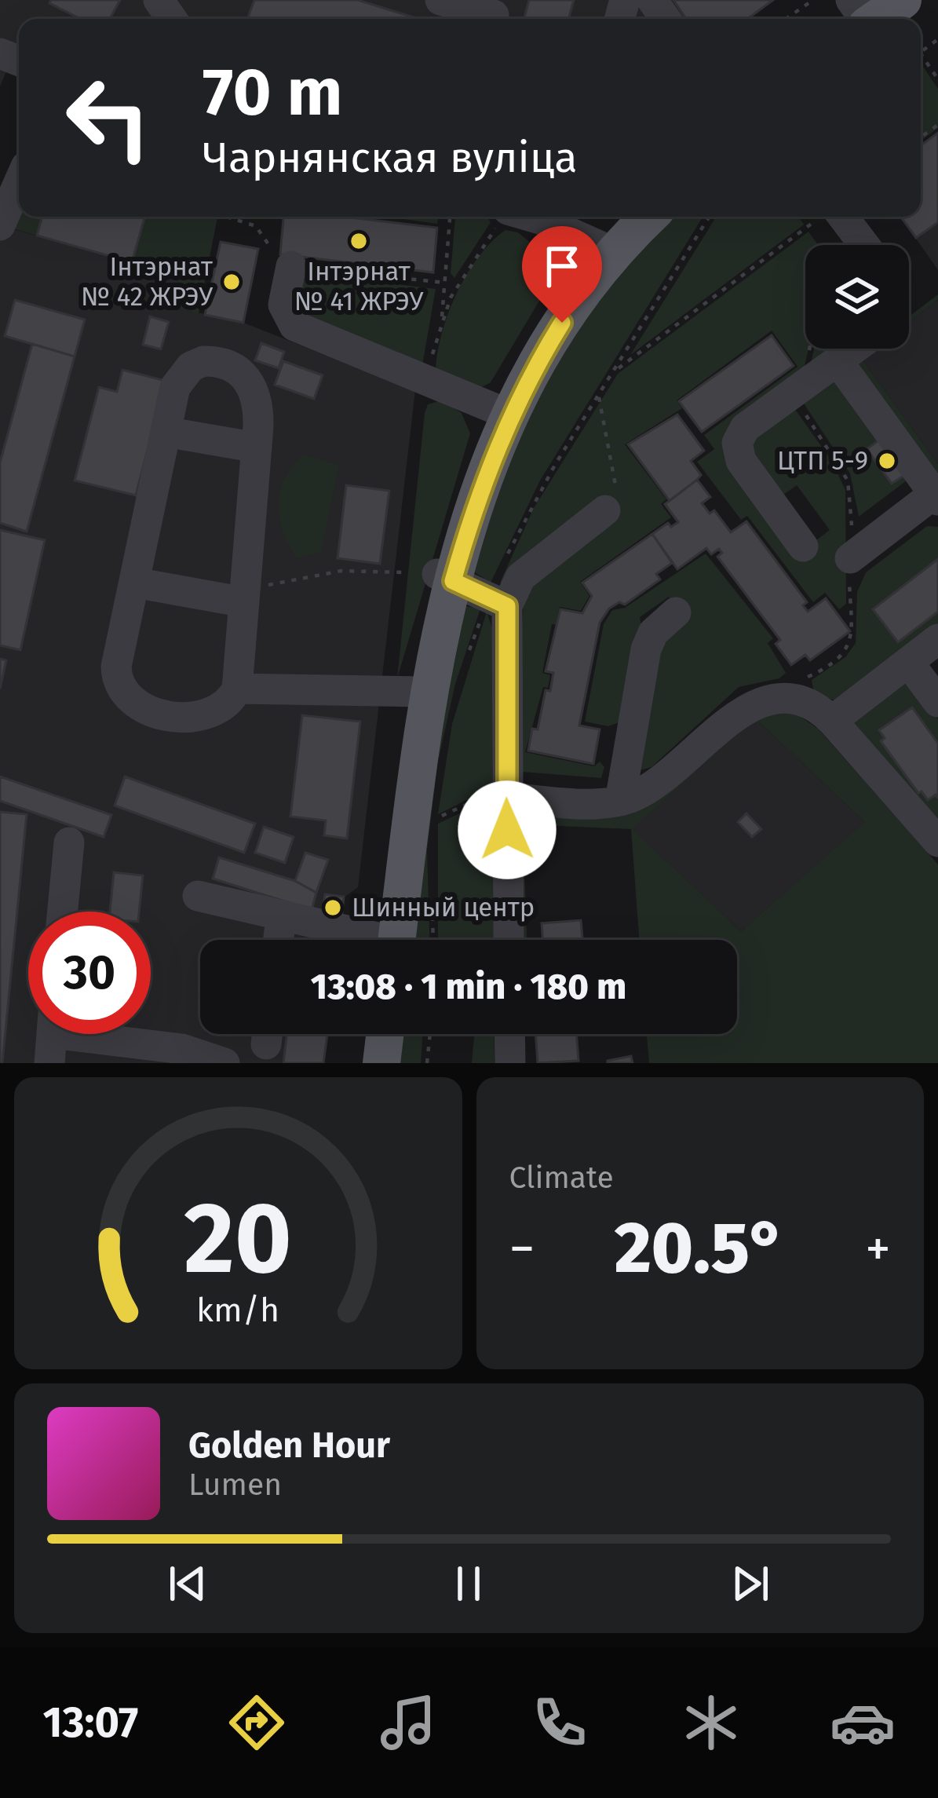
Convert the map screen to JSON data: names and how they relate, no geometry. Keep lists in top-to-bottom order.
{
  "places": [
    "Інтэрнат № 41 ЖРЭУ",
    "Інтэрнат № 42 ЖРЭУ",
    "ЦТП 5-9",
    "Шинный центр"
  ],
  "page": {
    "turn": ["70 m", "Чарнянская вуліца"],
    "limit": "30",
    "trip": "13:08 · 1 min · 180 m",
    "tile": "Climate",
    "heat": ["−", "20.5°", "+"],
    "song": ["Golden Hour", "Lumen"],
    "tabs": "13:07",
    "gauge": ["20", "km/h"]
  }
}
